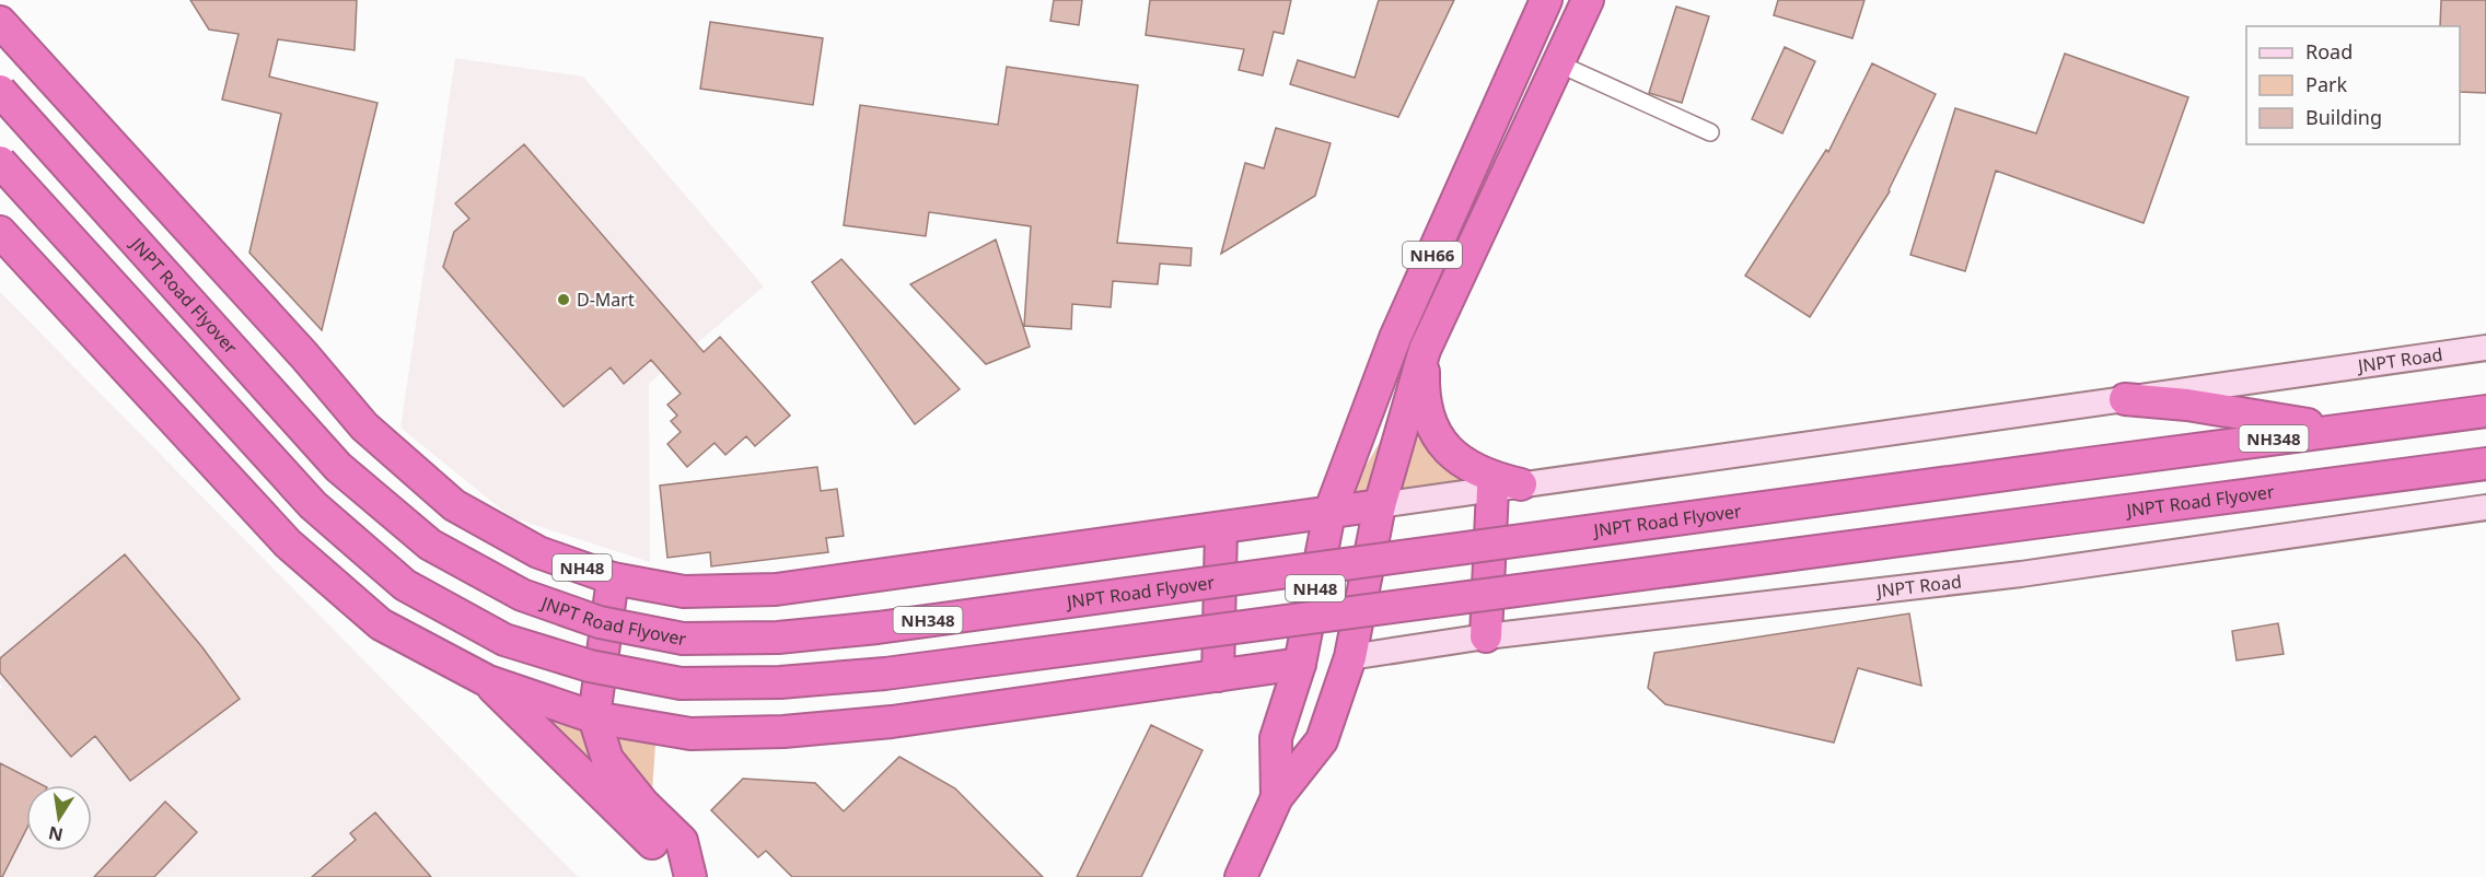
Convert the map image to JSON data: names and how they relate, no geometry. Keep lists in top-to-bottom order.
{
  "streets": {
    "highway": [
      "NH66",
      "JNPT Road Flyover",
      "NH348",
      "NH48"
    ],
    "street": ["JNPT Road"]
  },
  "crossings": [
    ["NH66", "JNPT Road"],
    ["NH66", "NH48"],
    ["JNPT Road", "NH48"]
  ],
  "places": ["D-Mart"],
  "legend": ["Road", "Park", "Building"],
  "north": "bottom"
}
